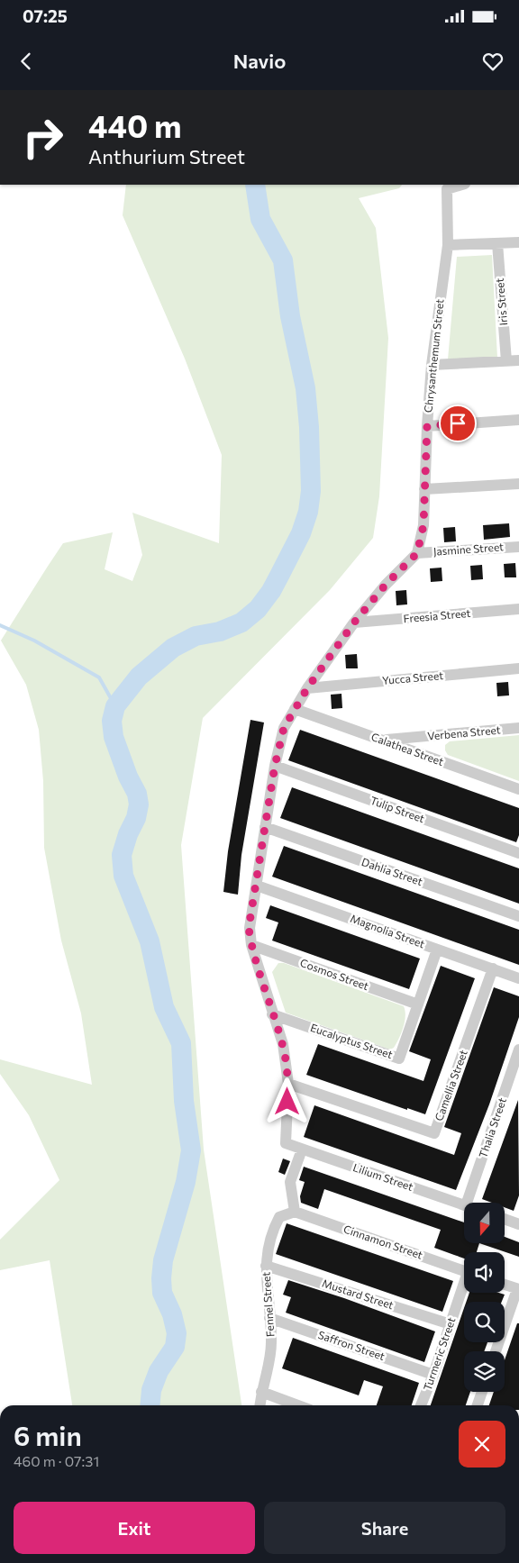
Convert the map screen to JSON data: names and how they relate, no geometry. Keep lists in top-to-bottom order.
{
  "streets": {
    "street": [
      "Iris Street",
      "Chrysanthemum Street",
      "Jasmine Street",
      "Freesia Street",
      "Yucca Street",
      "Verbena Street",
      "Calathea Street",
      "Tulip Street",
      "Dahlia Street",
      "Magnolia Street",
      "Cosmos Street",
      "Eucalyptus Street",
      "Camellia Street",
      "Thalia Street",
      "Lilium Street",
      "Cinnamon Street",
      "Mustard Street",
      "Fennel Street",
      "Saffron Street",
      "Turmeric Street"
    ]
  },
  "crossings": [
    ["Chrysanthemum Street", "Jasmine Street"],
    ["Verbena Street", "Calathea Street"],
    ["Magnolia Street", "Eucalyptus Street"],
    ["Magnolia Street", "Camellia Street"],
    ["Cosmos Street", "Eucalyptus Street"],
    ["Camellia Street", "Lilium Street"],
    ["Cinnamon Street", "Fennel Street"],
    ["Mustard Street", "Fennel Street"],
    ["Mustard Street", "Turmeric Street"],
    ["Fennel Street", "Saffron Street"],
    ["Saffron Street", "Turmeric Street"]
  ],
  "north": "bottom",
  "page": {
    "status": "07:25",
    "header": "Navio",
    "turn": ["440 m", "Anthurium Street"],
    "heading": ["6 min", "460 m · 07:31"],
    "buttons": ["Exit", "Share"]
  }
}
